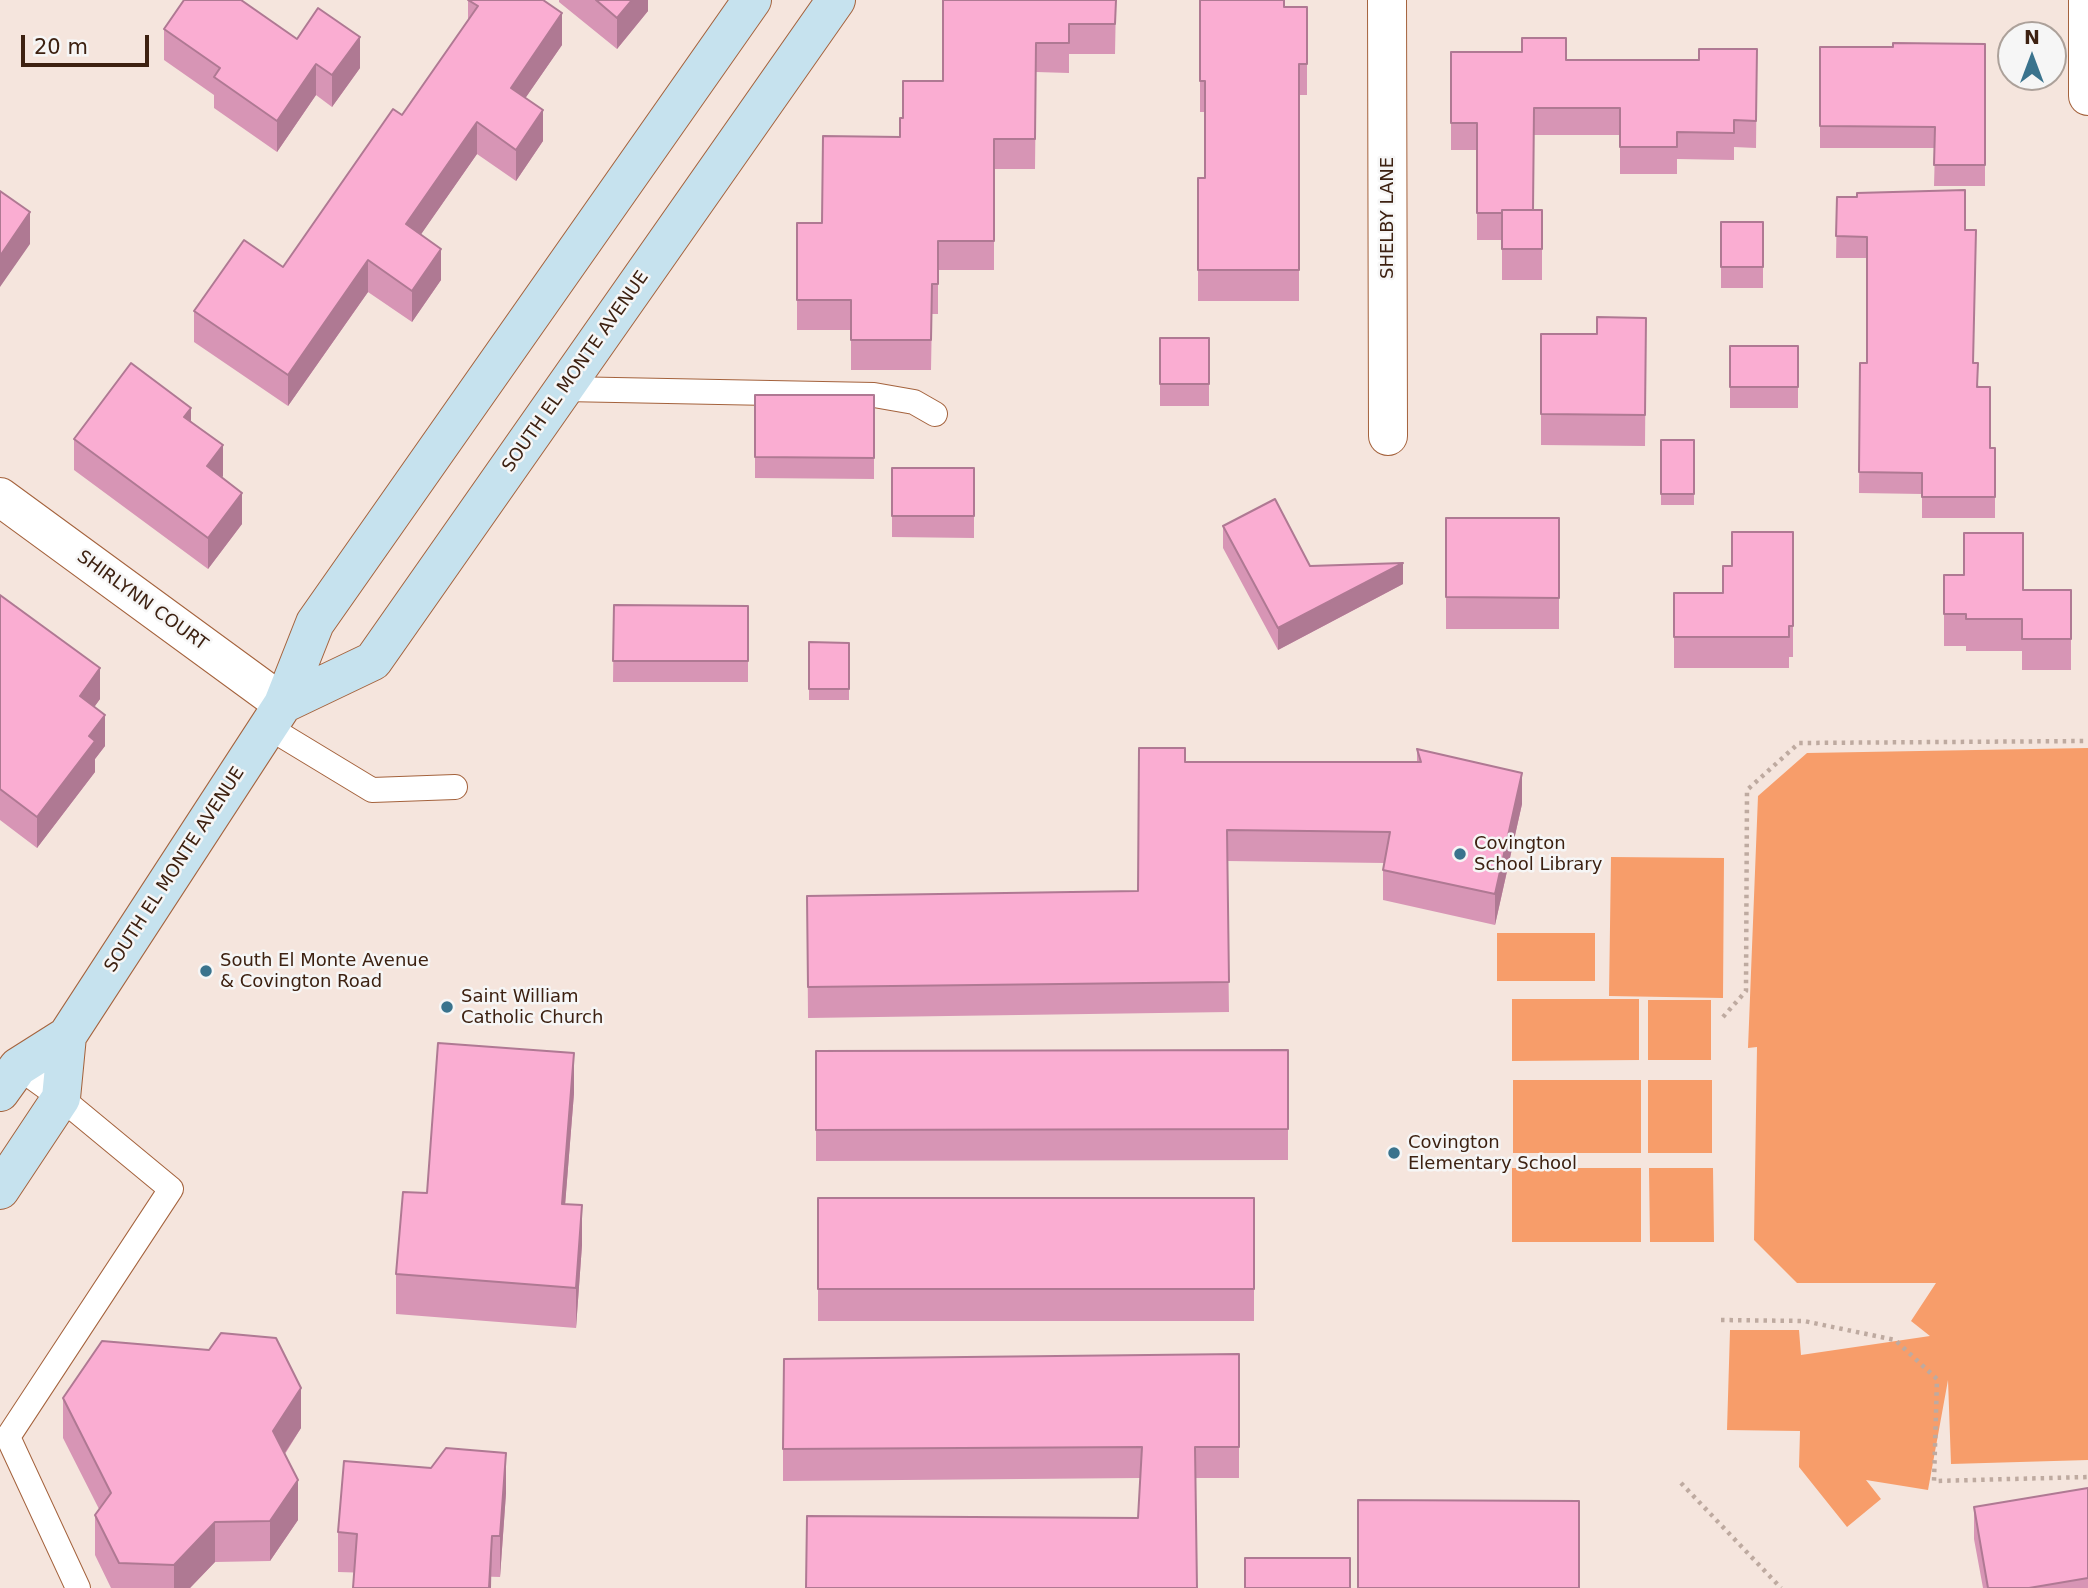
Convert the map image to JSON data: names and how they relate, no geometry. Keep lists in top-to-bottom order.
{
  "streets": {
    "main road": ["SOUTH EL MONTE AVENUE"],
    "street": ["SHELBY LANE", "SHIRLYNN COURT"]
  },
  "crossings": [
    ["SOUTH EL MONTE AVENUE", "SHIRLYNN COURT"]
  ],
  "places": [
    "Covington School Library",
    "South El Monte Avenue & Covington Road",
    "Saint William Catholic Church",
    "Covington Elementary School"
  ],
  "scale_bar": "20 m",
  "north": "top"
}
